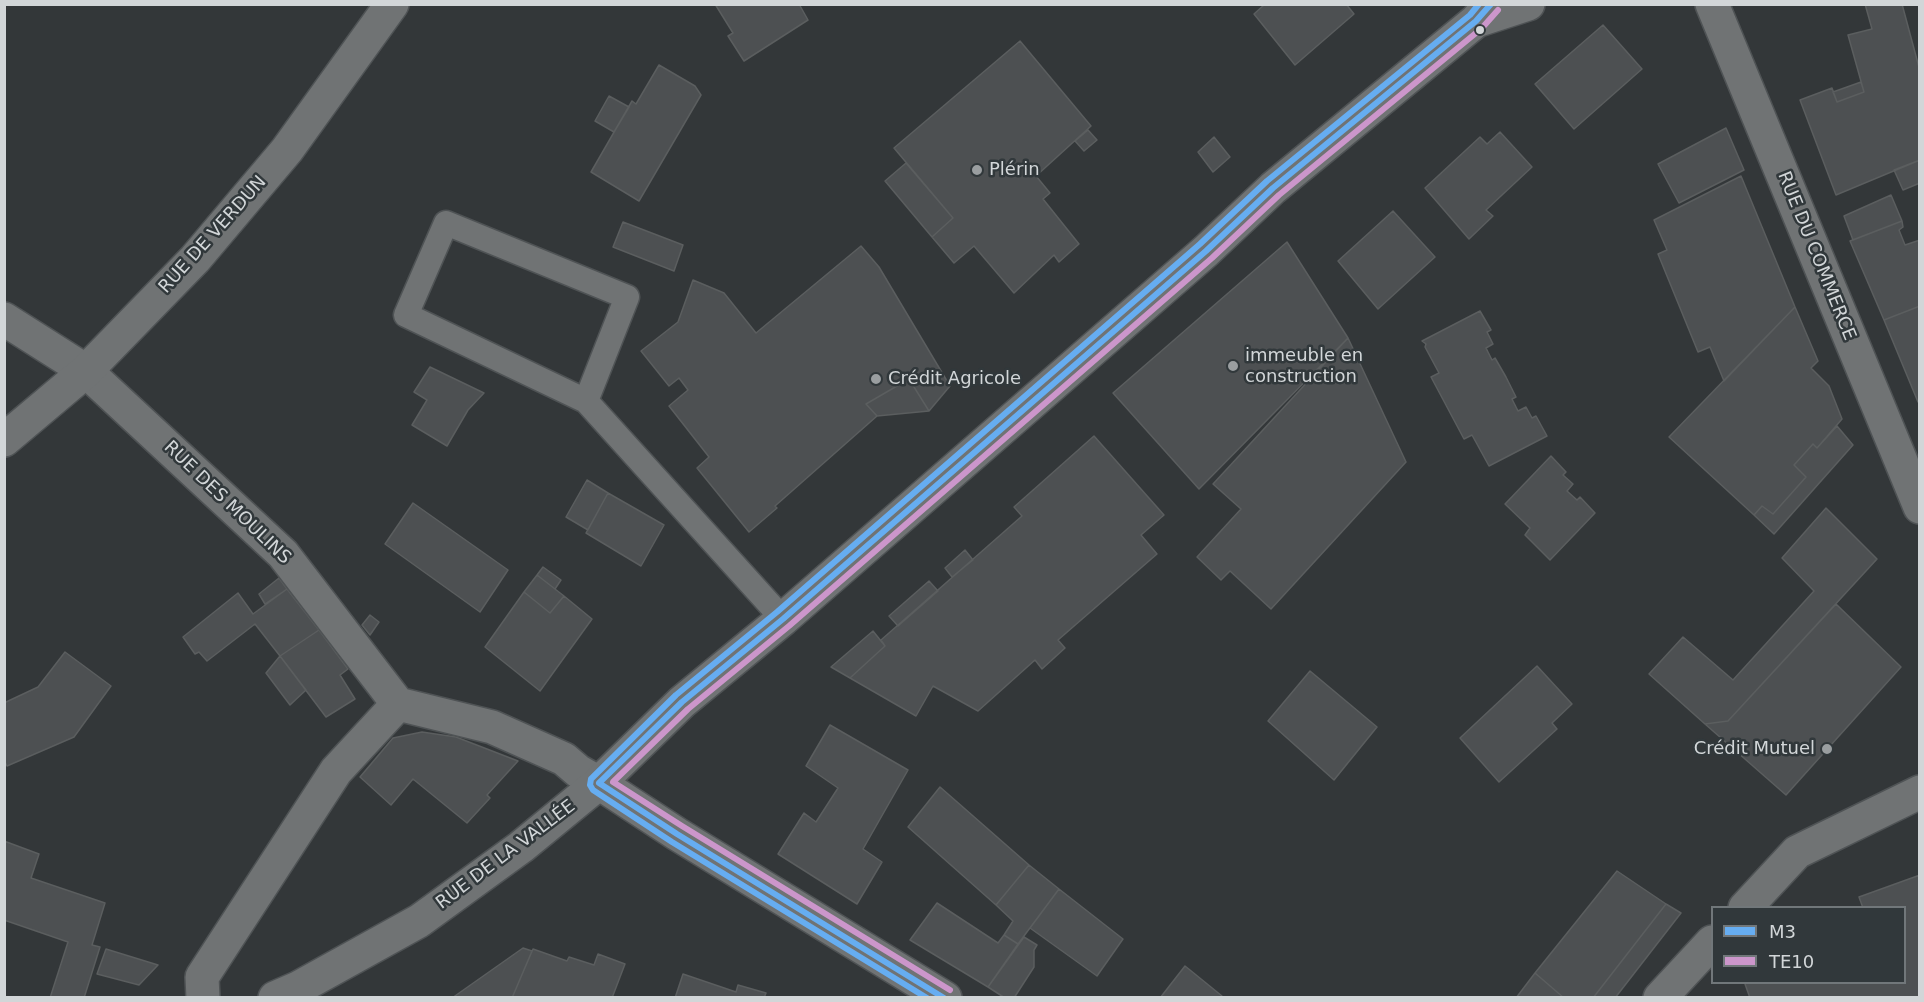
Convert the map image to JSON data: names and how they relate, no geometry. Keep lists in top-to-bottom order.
{
  "streets": {
    "street": [
      "RUE DE VERDUN",
      "RUE DU COMMERCE",
      "RUE DES MOULINS",
      "RUE DE LA VALLÉE"
    ]
  },
  "crossings": [
    ["RUE DE VERDUN", "RUE DES MOULINS"]
  ],
  "places": [
    "Plérin",
    "immeuble en construction",
    "Crédit Agricole",
    "Crédit Mutuel"
  ],
  "lines": ["transit line M3", "transit line TE10"],
  "legend": ["M3", "TE10"]
}
